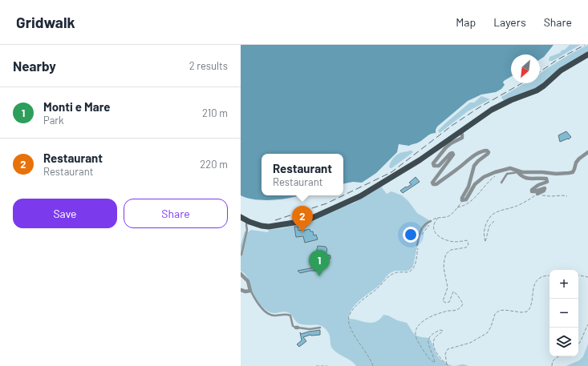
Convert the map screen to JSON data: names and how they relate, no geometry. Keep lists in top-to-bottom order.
{
  "north": "bottom left",
  "page": {
    "header": "Gridwalk",
    "nav": ["Map", "Layers", "Share"],
    "heading": ["Nearby", "2 results"],
    "list": [
      {
        "mark": "1",
        "name": "Monti e Mare",
        "note": "Park",
        "value": "210 m"
      },
      {
        "mark": "2",
        "name": "Restaurant",
        "note": "Restaurant",
        "value": "220 m"
      }
    ],
    "popup": ["Restaurant", "Restaurant"],
    "buttons": ["Save", "Share"],
    "pins": ["2", "1"],
    "map_buttons": ["+", "−"]
  }
}
